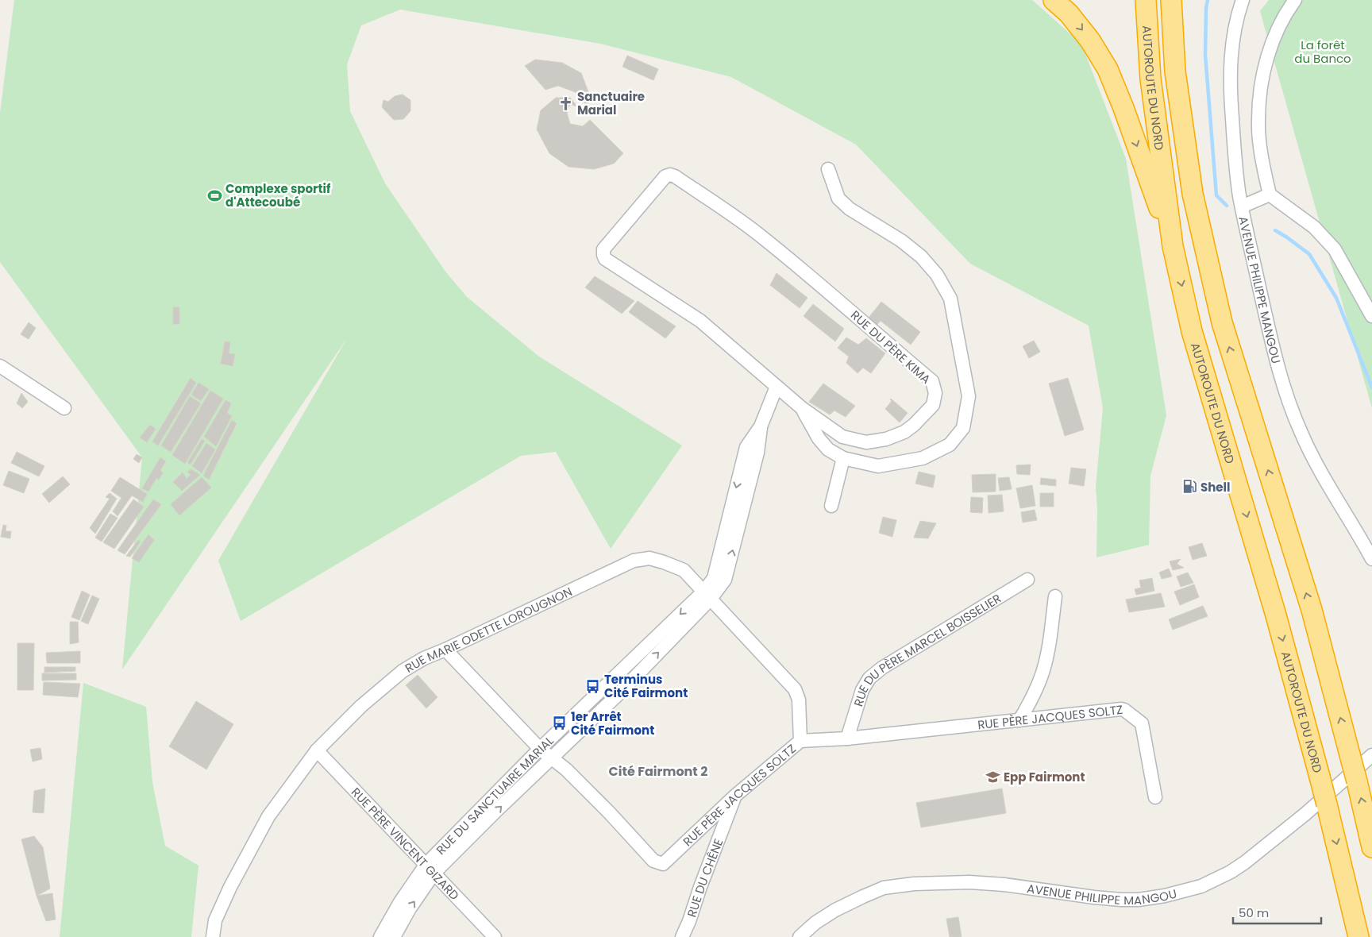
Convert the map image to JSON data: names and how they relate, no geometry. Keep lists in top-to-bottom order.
{
  "streets": {
    "highway": ["AUTOROUTE DU NORD"],
    "street": [
      "AVENUE PHILIPPE MANGOU",
      "RUE DU PÈRE KIMA",
      "RUE MARIE ODETTE LOROUGNON",
      "RUE DU PÈRE MARCEL BOISSELIER",
      "RUE PÈRE JACQUES SOLTZ",
      "RUE DU SANCTUAIRE MARIAL",
      "RUE PÈRE VINCENT GIZARD",
      "RUE DU CHÊNE"
    ]
  },
  "crossings": [
    ["RUE DU PÈRE KIMA", "RUE DU SANCTUAIRE MARIAL"],
    ["RUE MARIE ODETTE LOROUGNON", "RUE PÈRE JACQUES SOLTZ"],
    ["RUE MARIE ODETTE LOROUGNON", "RUE DU SANCTUAIRE MARIAL"],
    ["RUE MARIE ODETTE LOROUGNON", "RUE PÈRE VINCENT GIZARD"],
    ["RUE DU PÈRE MARCEL BOISSELIER", "RUE PÈRE JACQUES SOLTZ"],
    ["RUE PÈRE JACQUES SOLTZ", "RUE DU SANCTUAIRE MARIAL"],
    ["RUE PÈRE JACQUES SOLTZ", "RUE DU CHÊNE"],
    ["RUE DU SANCTUAIRE MARIAL", "RUE PÈRE VINCENT GIZARD"]
  ],
  "districts": ["Cité Fairmont 2"],
  "parks": ["La forêt du Banco"],
  "places": {
    "church": ["Sanctuaire Marial"],
    "sports": ["Complexe sportif d'Attecoubé"],
    "fuel station": ["Shell"],
    "bus stop": ["Terminus Cité Fairmont", "1er Arrêt Cité Fairmont"],
    "school or university": ["Epp Fairmont"]
  },
  "scale_bar": "50 m"
}
